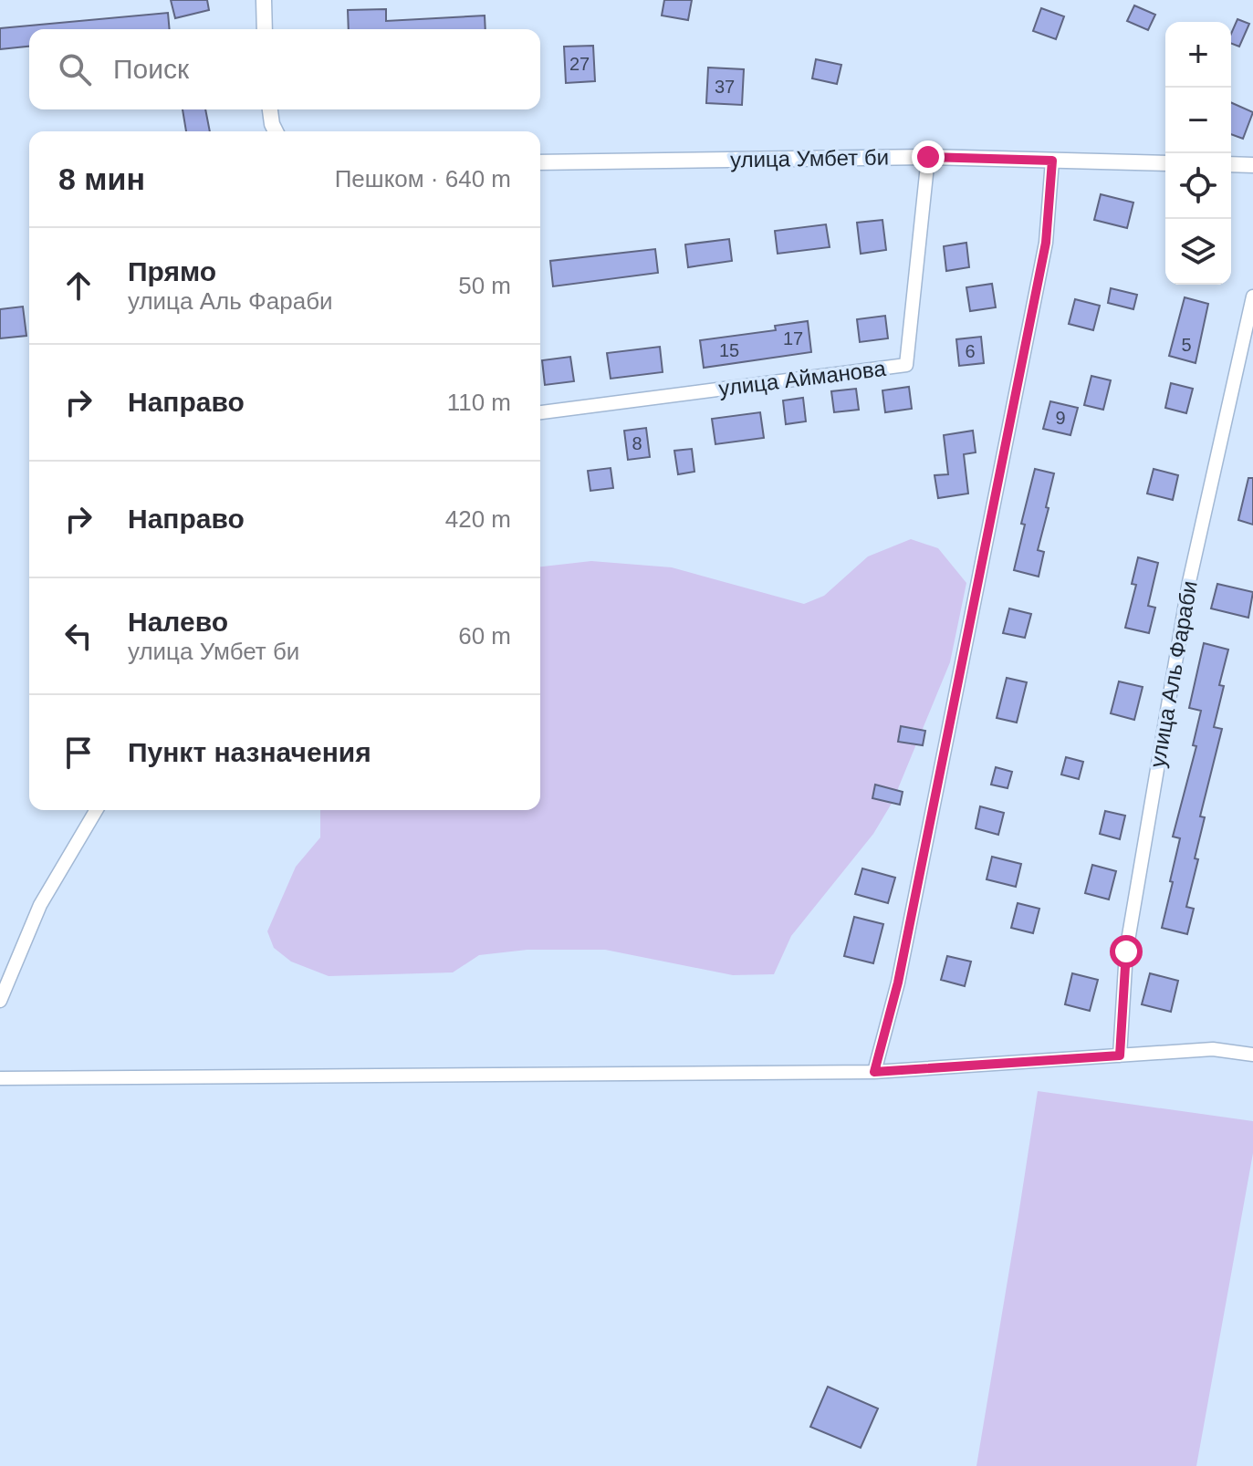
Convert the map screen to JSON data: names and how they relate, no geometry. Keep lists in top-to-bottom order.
{
  "streets": {
    "street": ["улица Умбет би", "улица Айманова", "улица Аль Фараби"]
  },
  "crossings": [
    ["улица Умбет би", "улица Айманова"]
  ],
  "house_numbers": [
    "27",
    "37",
    "17",
    "5",
    "15",
    "6",
    "9",
    "8"
  ],
  "page": {
    "map_buttons": ["+", "−"],
    "search": "Поиск",
    "heading": ["8 мин", "Пешком · 640 m"],
    "list": [
      ["Прямо", "улица Аль Фараби", "50 m"],
      ["Направо", "110 m"],
      ["Направо", "420 m"],
      ["Налево", "улица Умбет би", "60 m"],
      "Пункт назначения"
    ]
  }
}
